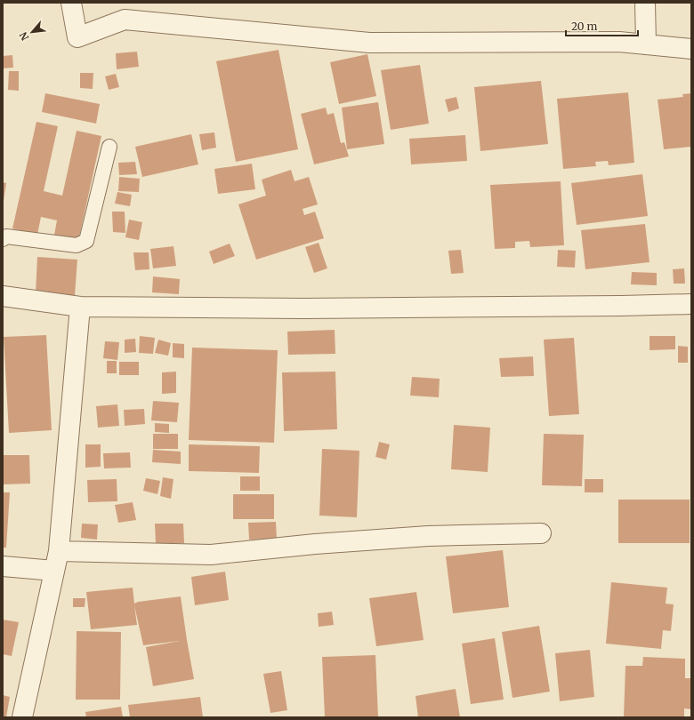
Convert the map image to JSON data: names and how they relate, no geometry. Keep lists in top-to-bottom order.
{
  "scale_bar": "20 m",
  "north": "bottom left"
}
